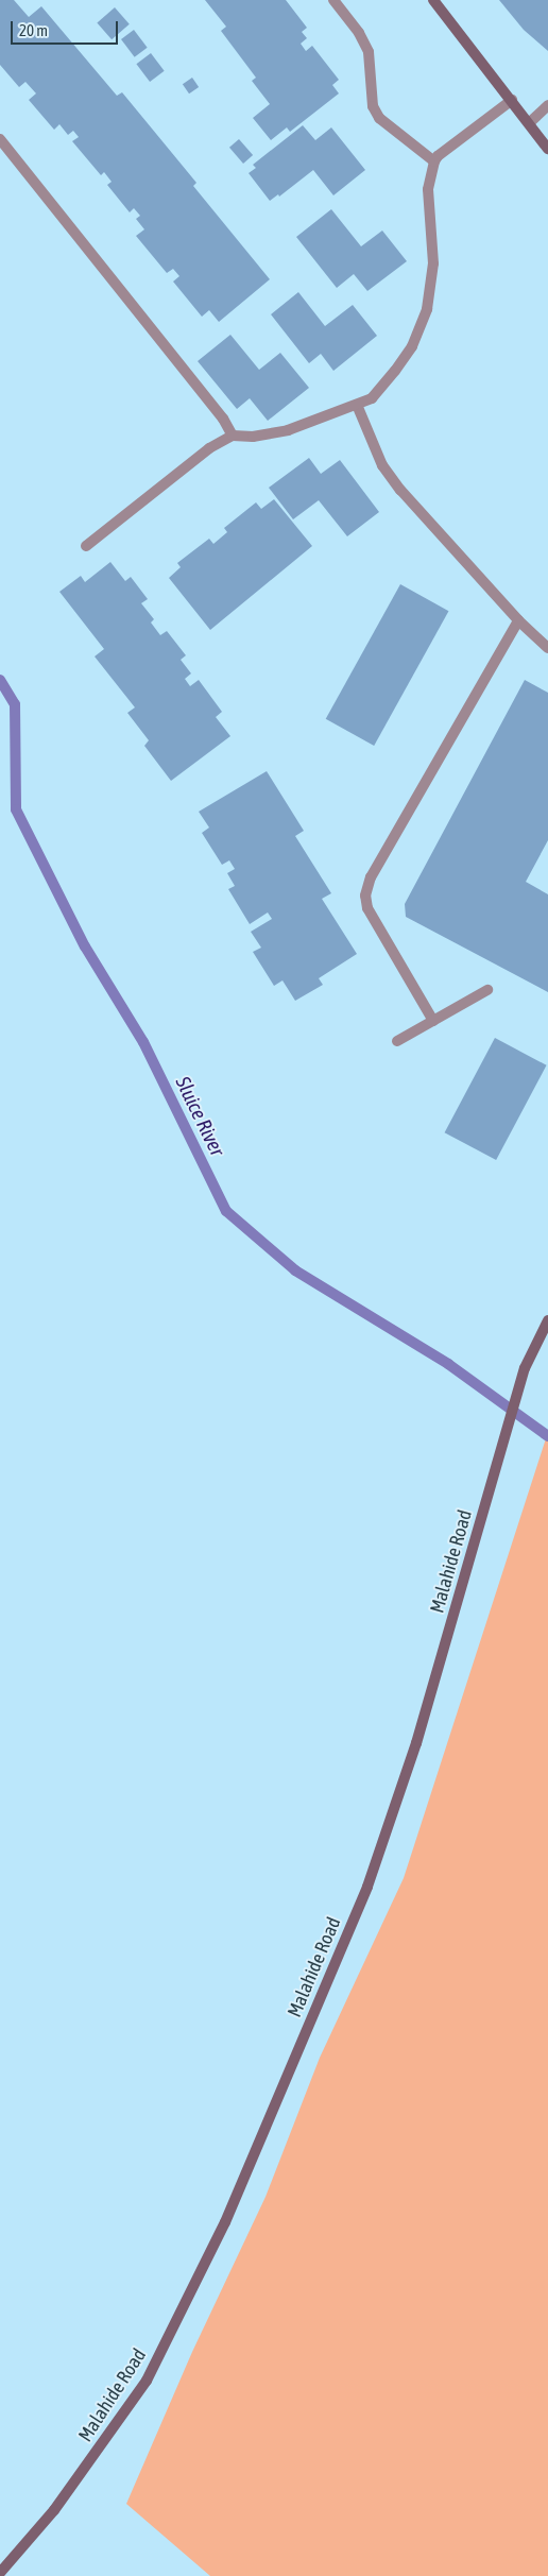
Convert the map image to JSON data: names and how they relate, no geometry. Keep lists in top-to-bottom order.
{
  "streets": {
    "main road": ["Malahide Road"]
  },
  "water": ["Sluice River"],
  "scale_bar": "20 m"
}
